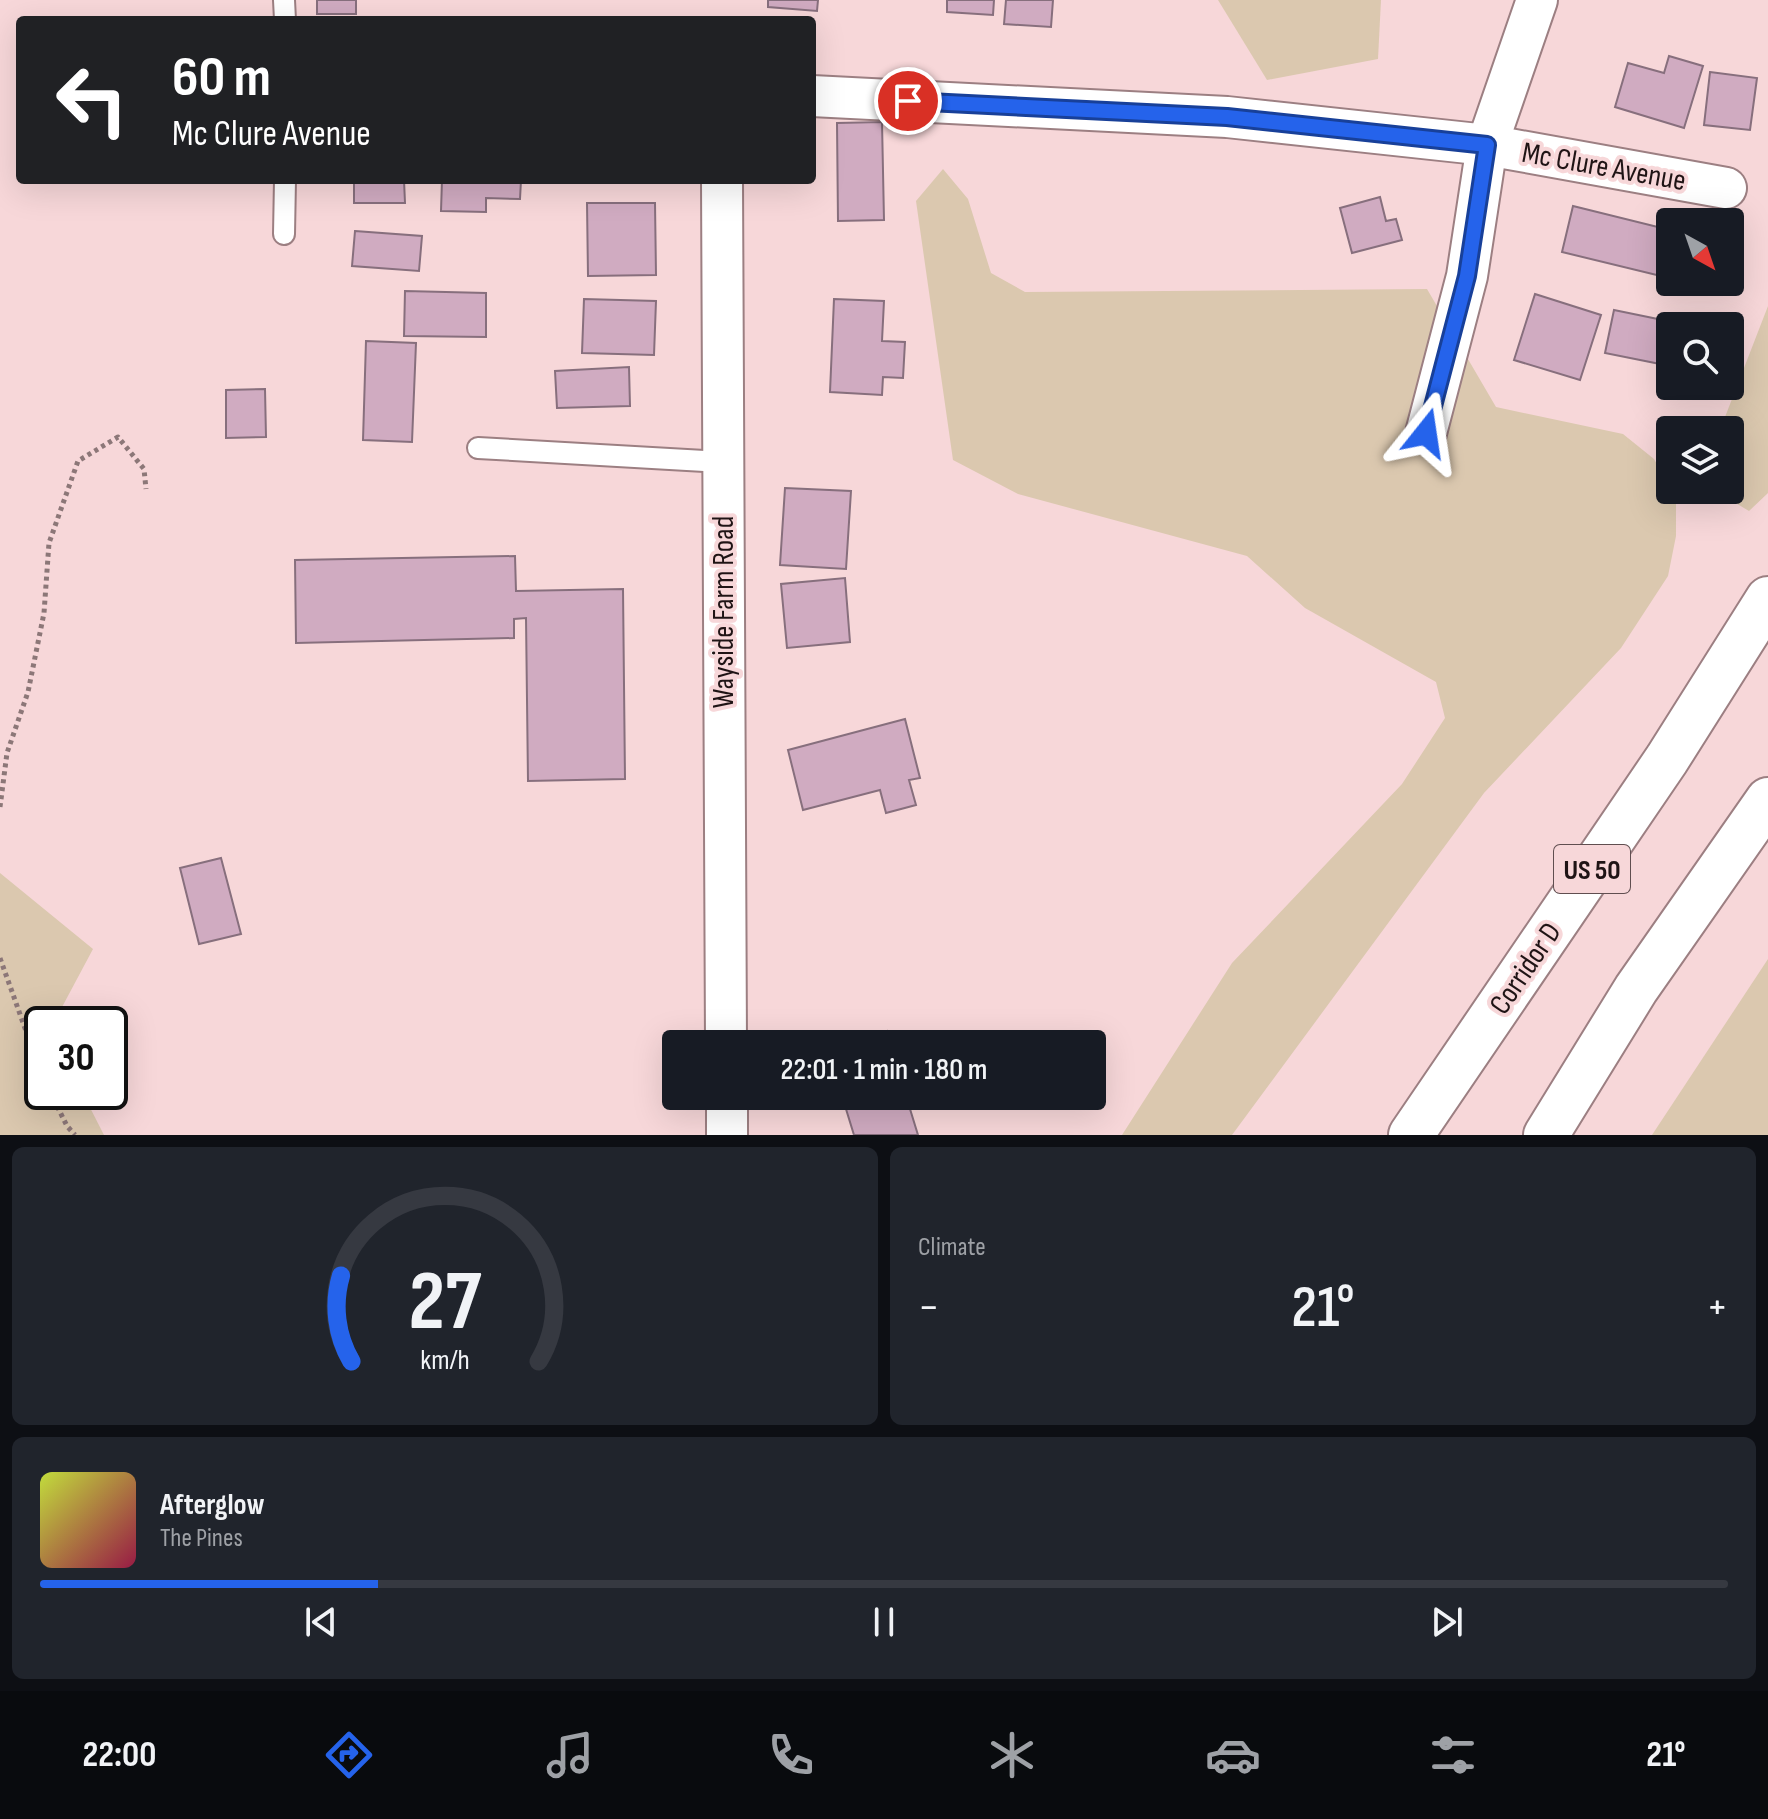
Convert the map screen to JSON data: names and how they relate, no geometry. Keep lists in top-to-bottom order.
{
  "streets": {
    "highway": ["US 50", "Corridor D"],
    "street": ["Mc Clure Avenue", "Wayside Farm Road"]
  },
  "north": "bottom right",
  "page": {
    "turn": ["60 m", "Mc Clure Avenue"],
    "limit": "30",
    "trip": "22:01 · 1 min · 180 m",
    "tile": "Climate",
    "heat": ["−", "21°", "+"],
    "song": ["Afterglow", "The Pines"],
    "tabs": ["22:00", "21°"],
    "gauge": ["27", "km/h"]
  }
}
